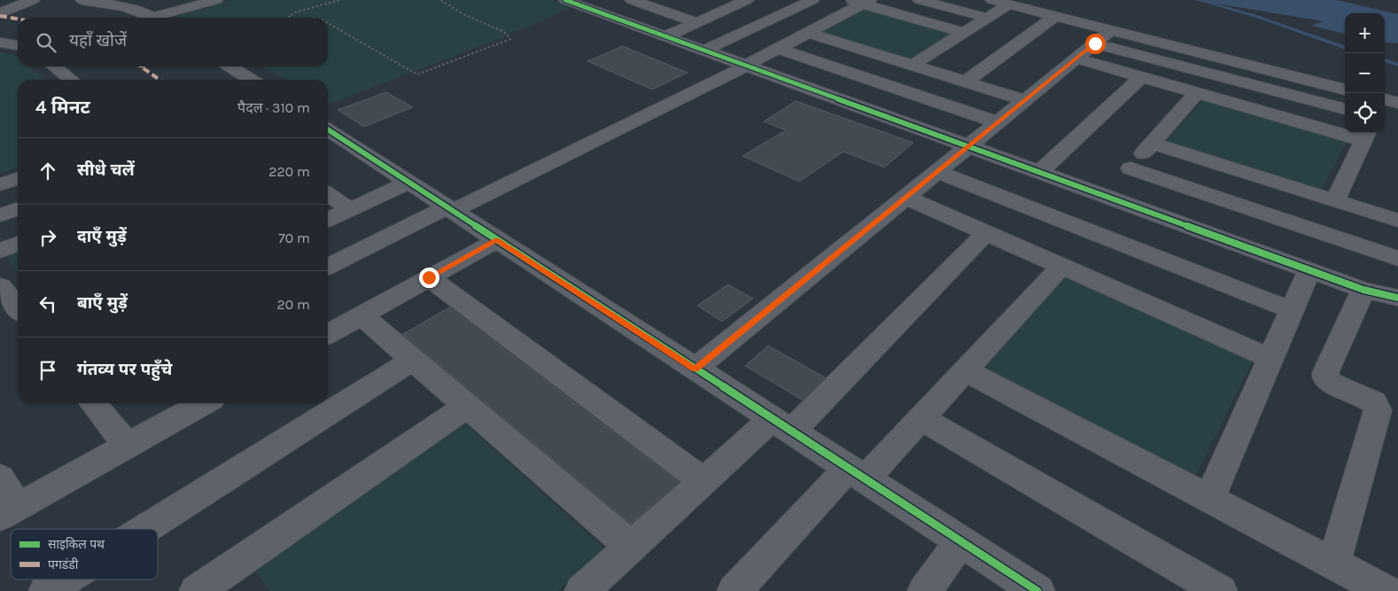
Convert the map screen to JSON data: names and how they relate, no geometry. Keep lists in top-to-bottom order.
{
  "legend": ["साइकिल पथ", "पगडंडी"],
  "page": {
    "map_buttons": ["+", "−"],
    "search": "यहाँ खोजें",
    "heading": ["4 मिनट", "पैदल · 310 m"],
    "list": [
      ["सीधे चलें", "220 m"],
      ["दाएँ मुड़ें", "70 m"],
      ["बाएँ मुड़ें", "20 m"],
      "गंतव्य पर पहुँचे"
    ]
  }
}
